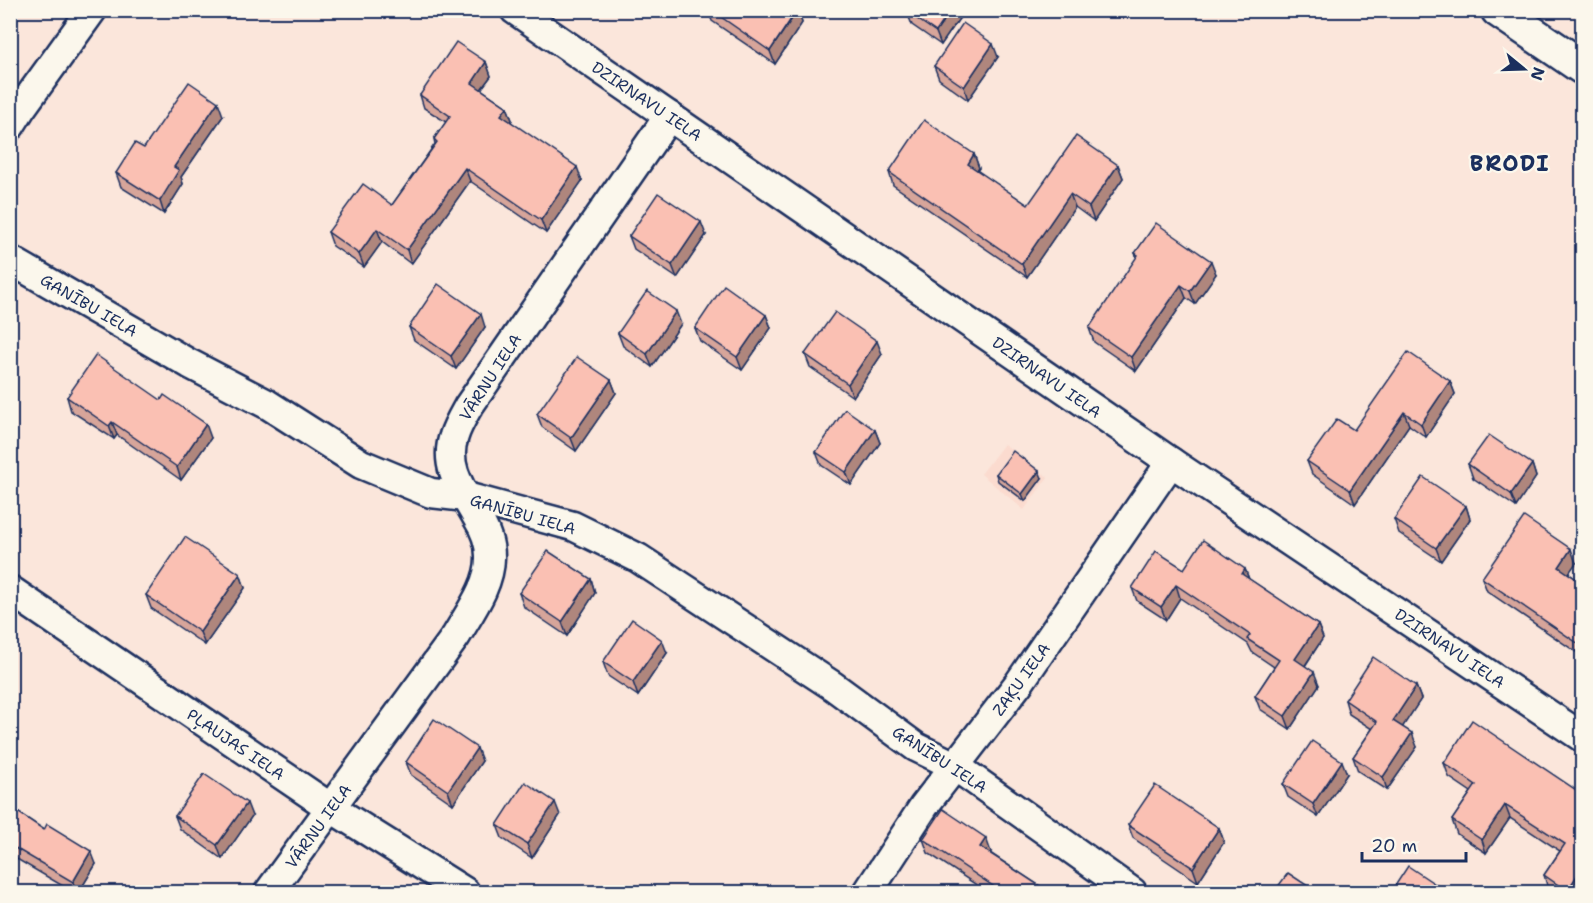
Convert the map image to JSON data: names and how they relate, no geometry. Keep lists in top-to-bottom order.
{
  "streets": {
    "street": [
      "DZIRNAVU IELA",
      "GANĪBU IELA",
      "VĀRNU IELA",
      "ZAĶU IELA",
      "PĻAUJAS IELA"
    ]
  },
  "crossings": [
    ["DZIRNAVU IELA", "VĀRNU IELA"],
    ["DZIRNAVU IELA", "ZAĶU IELA"],
    ["GANĪBU IELA", "VĀRNU IELA"],
    ["GANĪBU IELA", "ZAĶU IELA"],
    ["VĀRNU IELA", "PĻAUJAS IELA"]
  ],
  "districts": ["BRODI"],
  "scale_bar": "20 m",
  "north": "right"
}
